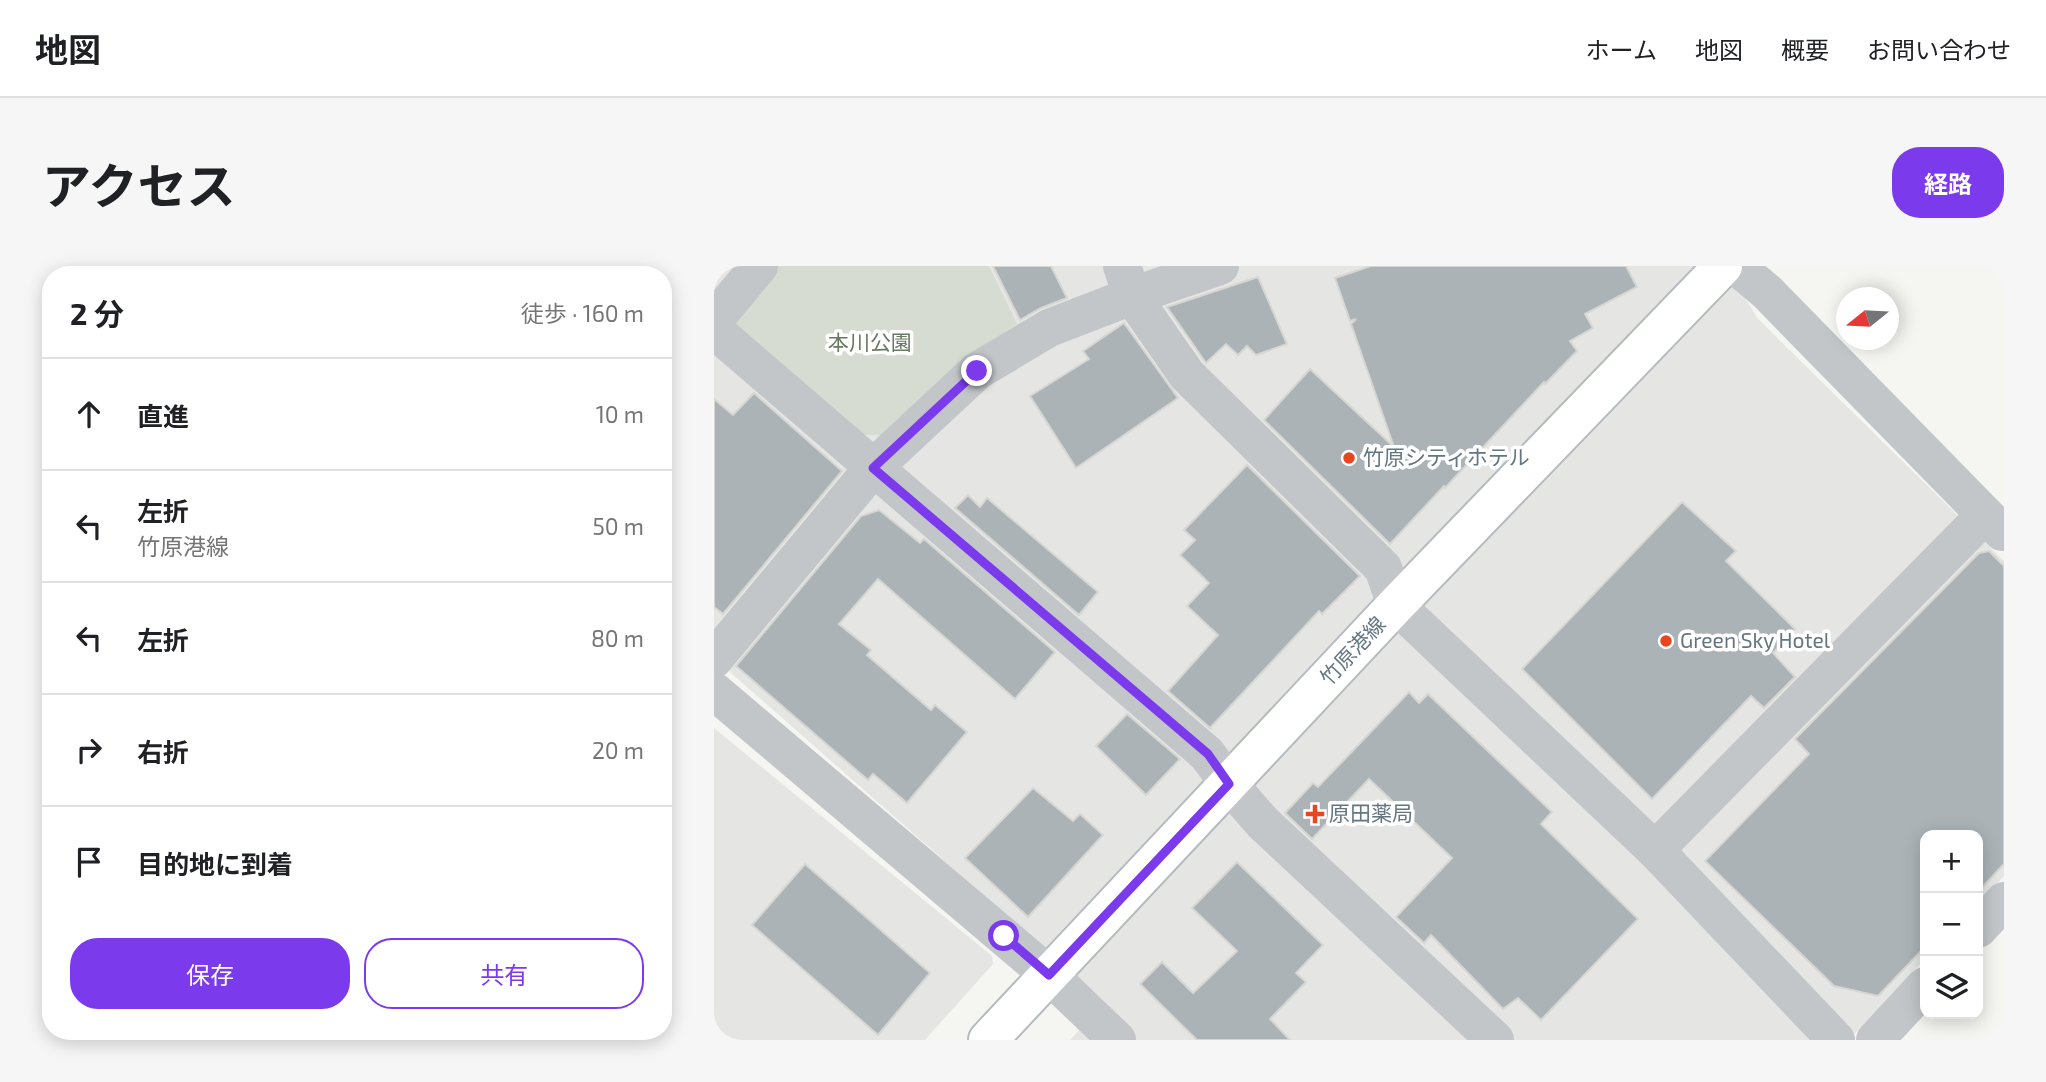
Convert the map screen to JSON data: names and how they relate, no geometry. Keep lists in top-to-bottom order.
{
  "streets": {
    "main road": ["竹原港線"]
  },
  "parks": ["本川公園"],
  "places": {
    "other": ["竹原シティホテル", "Green Sky Hotel"],
    "health": ["原田薬局"]
  },
  "north": "left",
  "page": {
    "header": "地図",
    "nav": [
      "ホーム",
      "地図",
      "概要",
      "お問い合わせ"
    ],
    "title": "アクセス",
    "buttons": [
      "経路",
      ["保存", "共有"]
    ],
    "heading": ["2 分", "徒歩 · 160 m"],
    "list": [
      ["直進", "10 m"],
      ["左折", "竹原港線", "50 m"],
      ["左折", "80 m"],
      ["右折", "20 m"],
      "目的地に到着"
    ],
    "map_buttons": ["+", "−"]
  }
}
